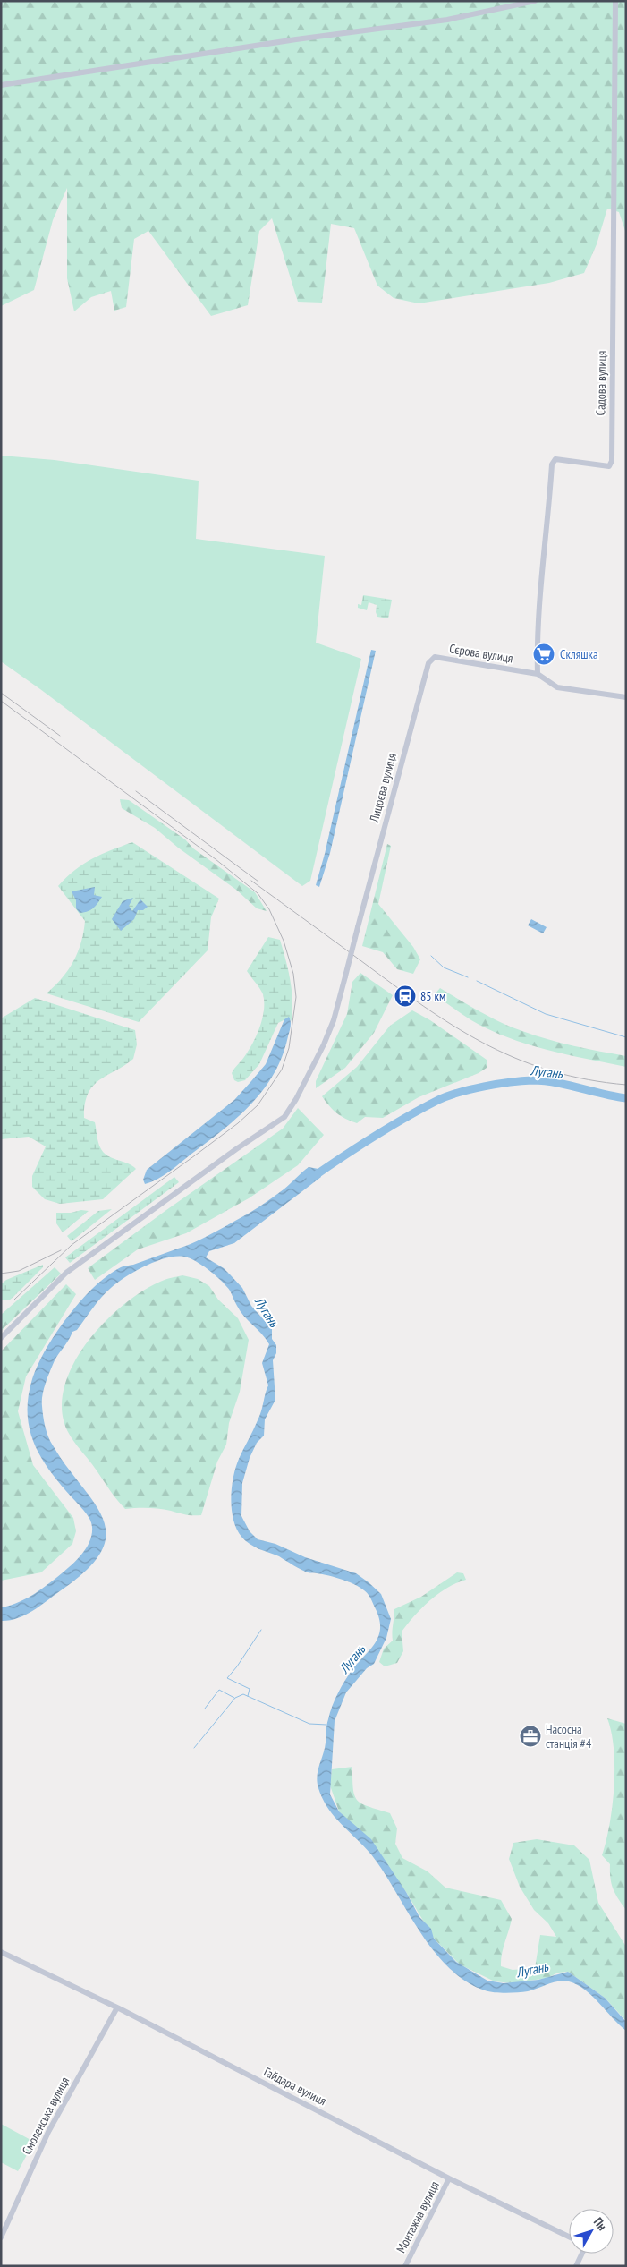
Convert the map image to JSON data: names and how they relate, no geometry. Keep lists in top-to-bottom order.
{
  "streets": {
    "street": [
      "Садова вулиця",
      "Сєрова вулиця",
      "Лицоєва вулиця",
      "Гайдара вулиця",
      "Смоленська вулиця",
      "Монтажна вулиця"
    ]
  },
  "crossings": [
    ["Садова вулиця", "Сєрова вулиця"],
    ["Сєрова вулиця", "Лицоєва вулиця"],
    ["Гайдара вулиця", "Смоленська вулиця"],
    ["Гайдара вулиця", "Монтажна вулиця"]
  ],
  "water": ["Лугань"],
  "places": {
    "supermarket": ["Скляшка"],
    "station": ["85 км"],
    "office": ["Насосна станція #4"]
  },
  "north": "top right"
}
